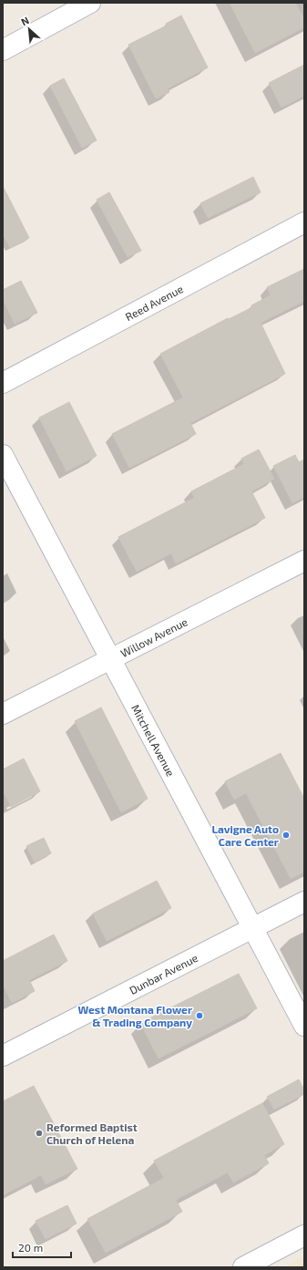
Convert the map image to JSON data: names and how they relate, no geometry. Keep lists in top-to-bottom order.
{
  "streets": {
    "street": [
      "Reed Avenue",
      "Willow Avenue",
      "Mitchell Avenue",
      "Dunbar Avenue"
    ]
  },
  "crossings": [
    ["Willow Avenue", "Mitchell Avenue"],
    ["Mitchell Avenue", "Dunbar Avenue"]
  ],
  "places": ["Lavigne Auto Care Center", "West Montana Flower & Trading Company", "Reformed Baptist Church of Helena"],
  "scale_bar": "20 m",
  "north": "top left"
}
